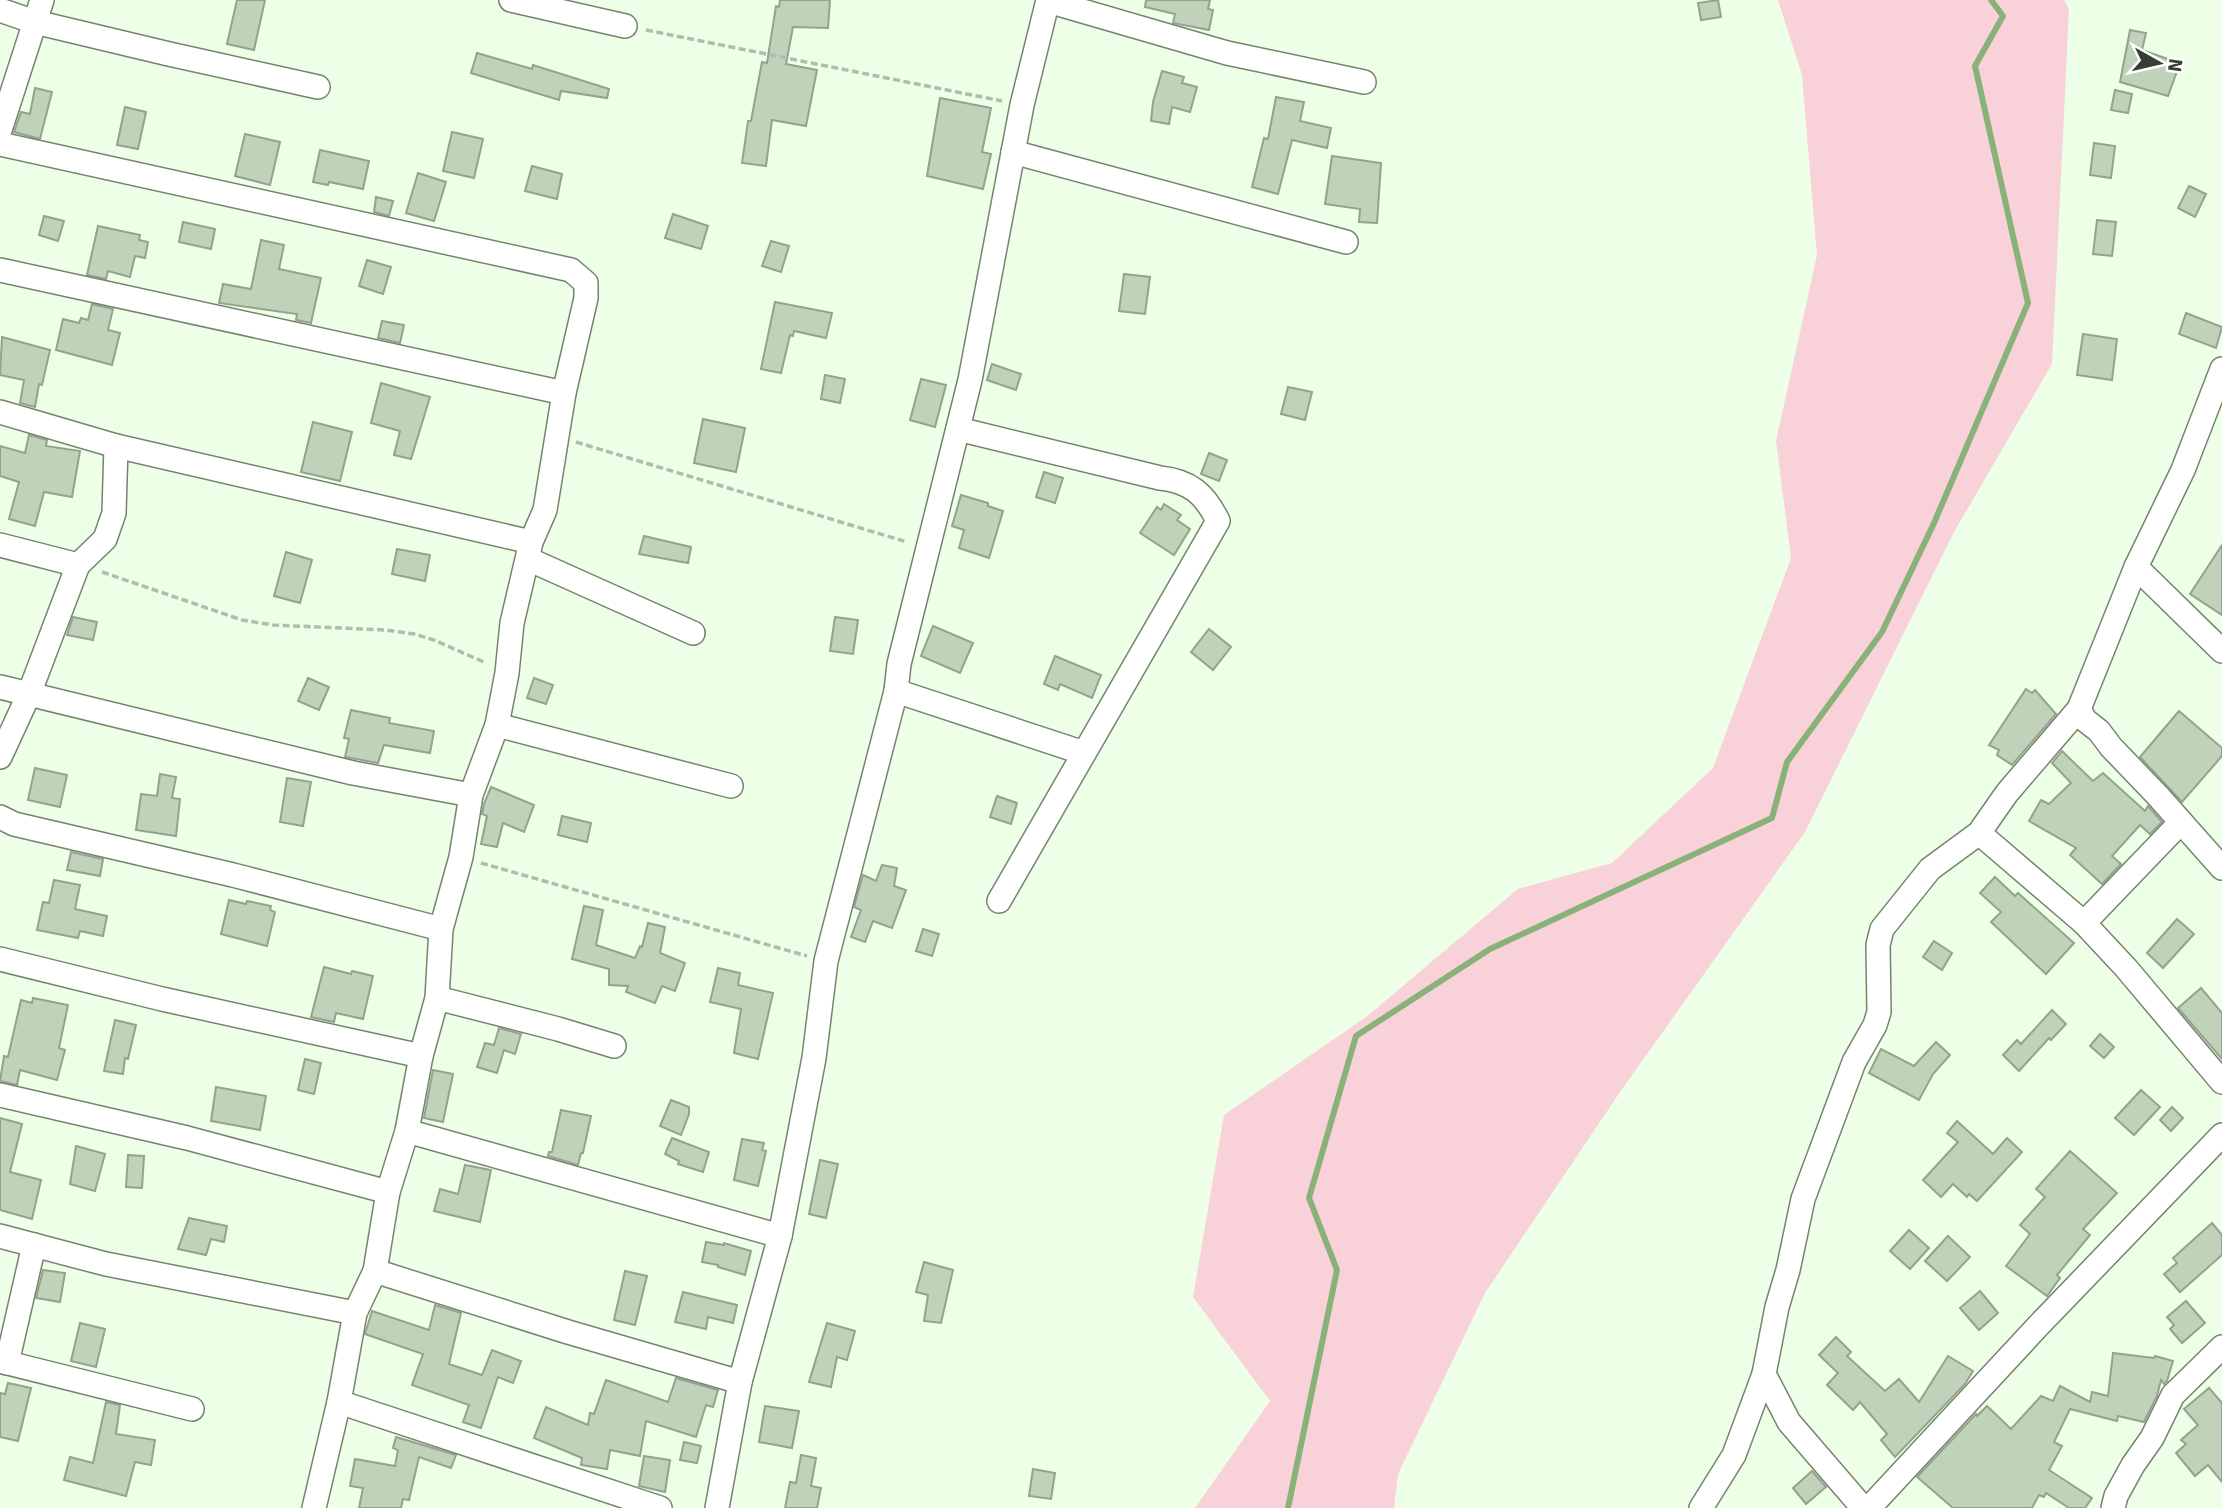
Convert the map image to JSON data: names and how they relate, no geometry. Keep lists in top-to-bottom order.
{
  "north": "right"
}
